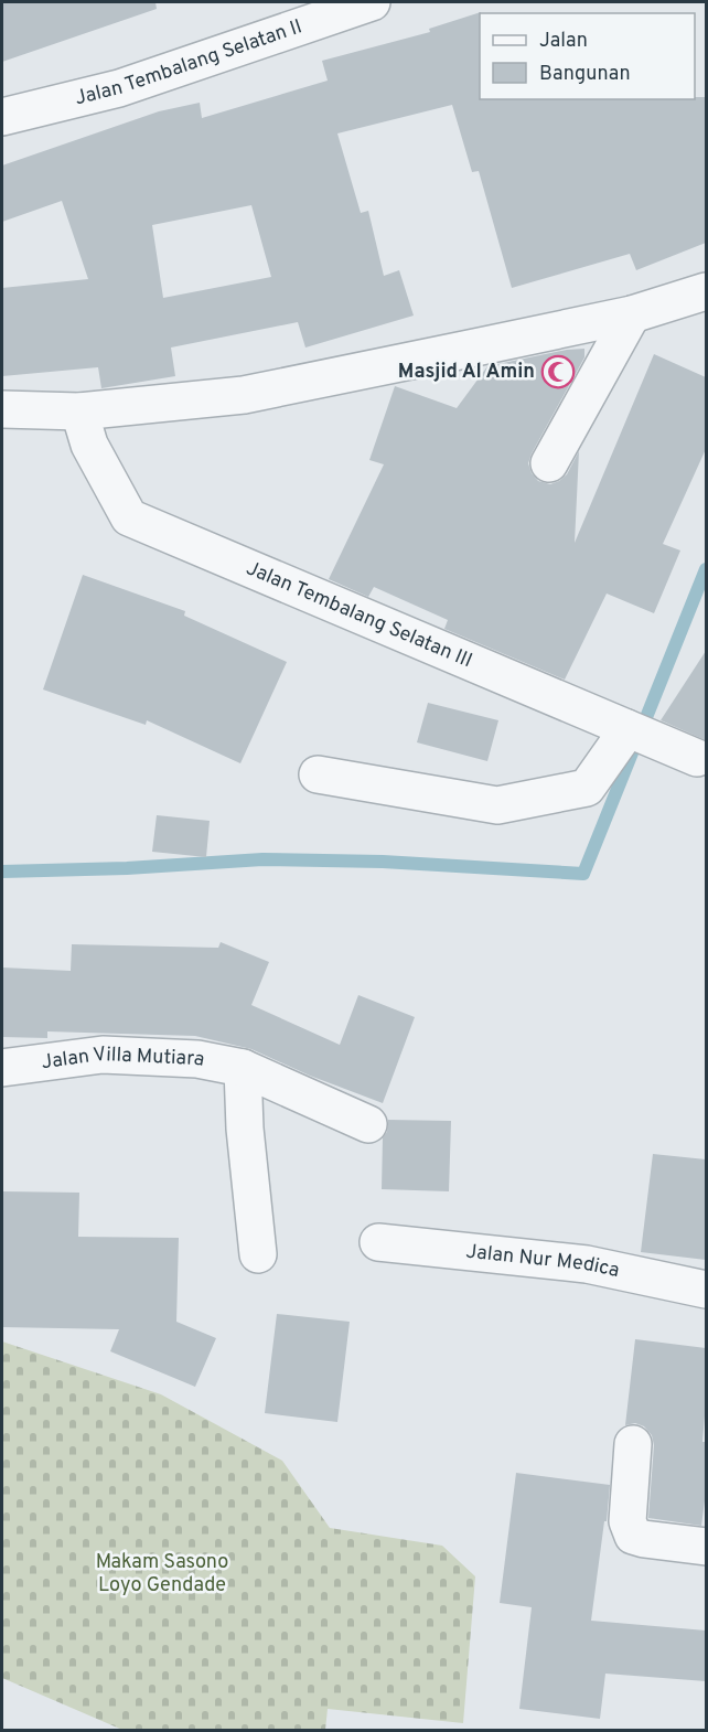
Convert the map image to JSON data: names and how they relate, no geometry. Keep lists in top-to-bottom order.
{
  "streets": {
    "street": [
      "Jalan Tembalang Selatan II",
      "Jalan Tembalang Selatan III",
      "Jalan Villa Mutiara",
      "Jalan Nur Medica"
    ]
  },
  "parks": ["Makam Sasono Loyo Gendade"],
  "places": {
    "mosque": ["Masjid Al Amin"]
  },
  "legend": ["Jalan", "Bangunan"]
}
